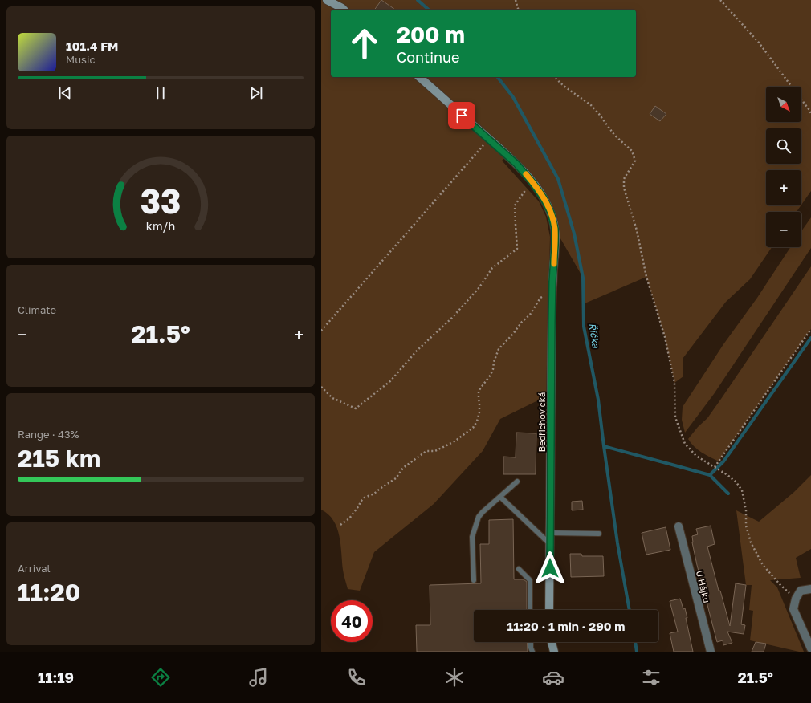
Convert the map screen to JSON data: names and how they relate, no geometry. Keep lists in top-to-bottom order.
{
  "streets": {
    "street": ["Bedřichovická", "U Hájku"]
  },
  "water": ["Říčka"],
  "north": "bottom right",
  "page": {
    "turn": ["200 m", "Continue"],
    "song": ["101.4 FM", "Music"],
    "map_buttons": ["+", "−"],
    "tile": [
      "Climate",
      ["Range · 43%", "215 km"],
      ["Arrival", "11:20"]
    ],
    "heat": ["−", "21.5°", "+"],
    "limit": "40",
    "trip": "11:20 · 1 min · 290 m",
    "tabs": ["11:19", "21.5°"],
    "gauge": ["33", "km/h"]
  }
}
